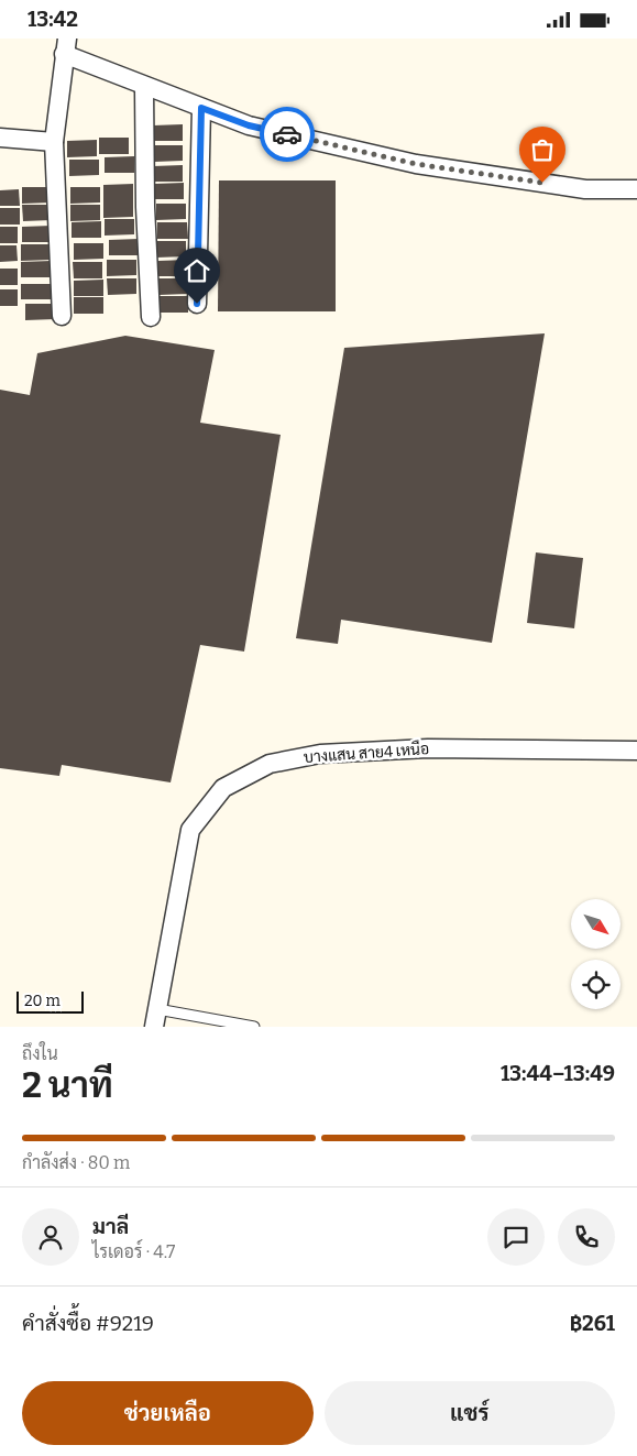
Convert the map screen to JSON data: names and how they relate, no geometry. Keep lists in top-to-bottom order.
{
  "streets": {
    "street": ["บางแสน สาย4 เหนือ"]
  },
  "scale_bar": "20 m",
  "north": "bottom right",
  "page": {
    "status": "13:42",
    "scale": "20 m",
    "heading": ["2 นาที", "ถึงใน", "13:44–13:49"],
    "panel": [
      "มาลี",
      "ไรเดอร์ · 4.7",
      "คำสั่งซื้อ #9219",
      "฿261"
    ],
    "bar": "กำลังส่ง · 80 m",
    "buttons": ["ช่วยเหลือ", "แชร์"]
  }
}
